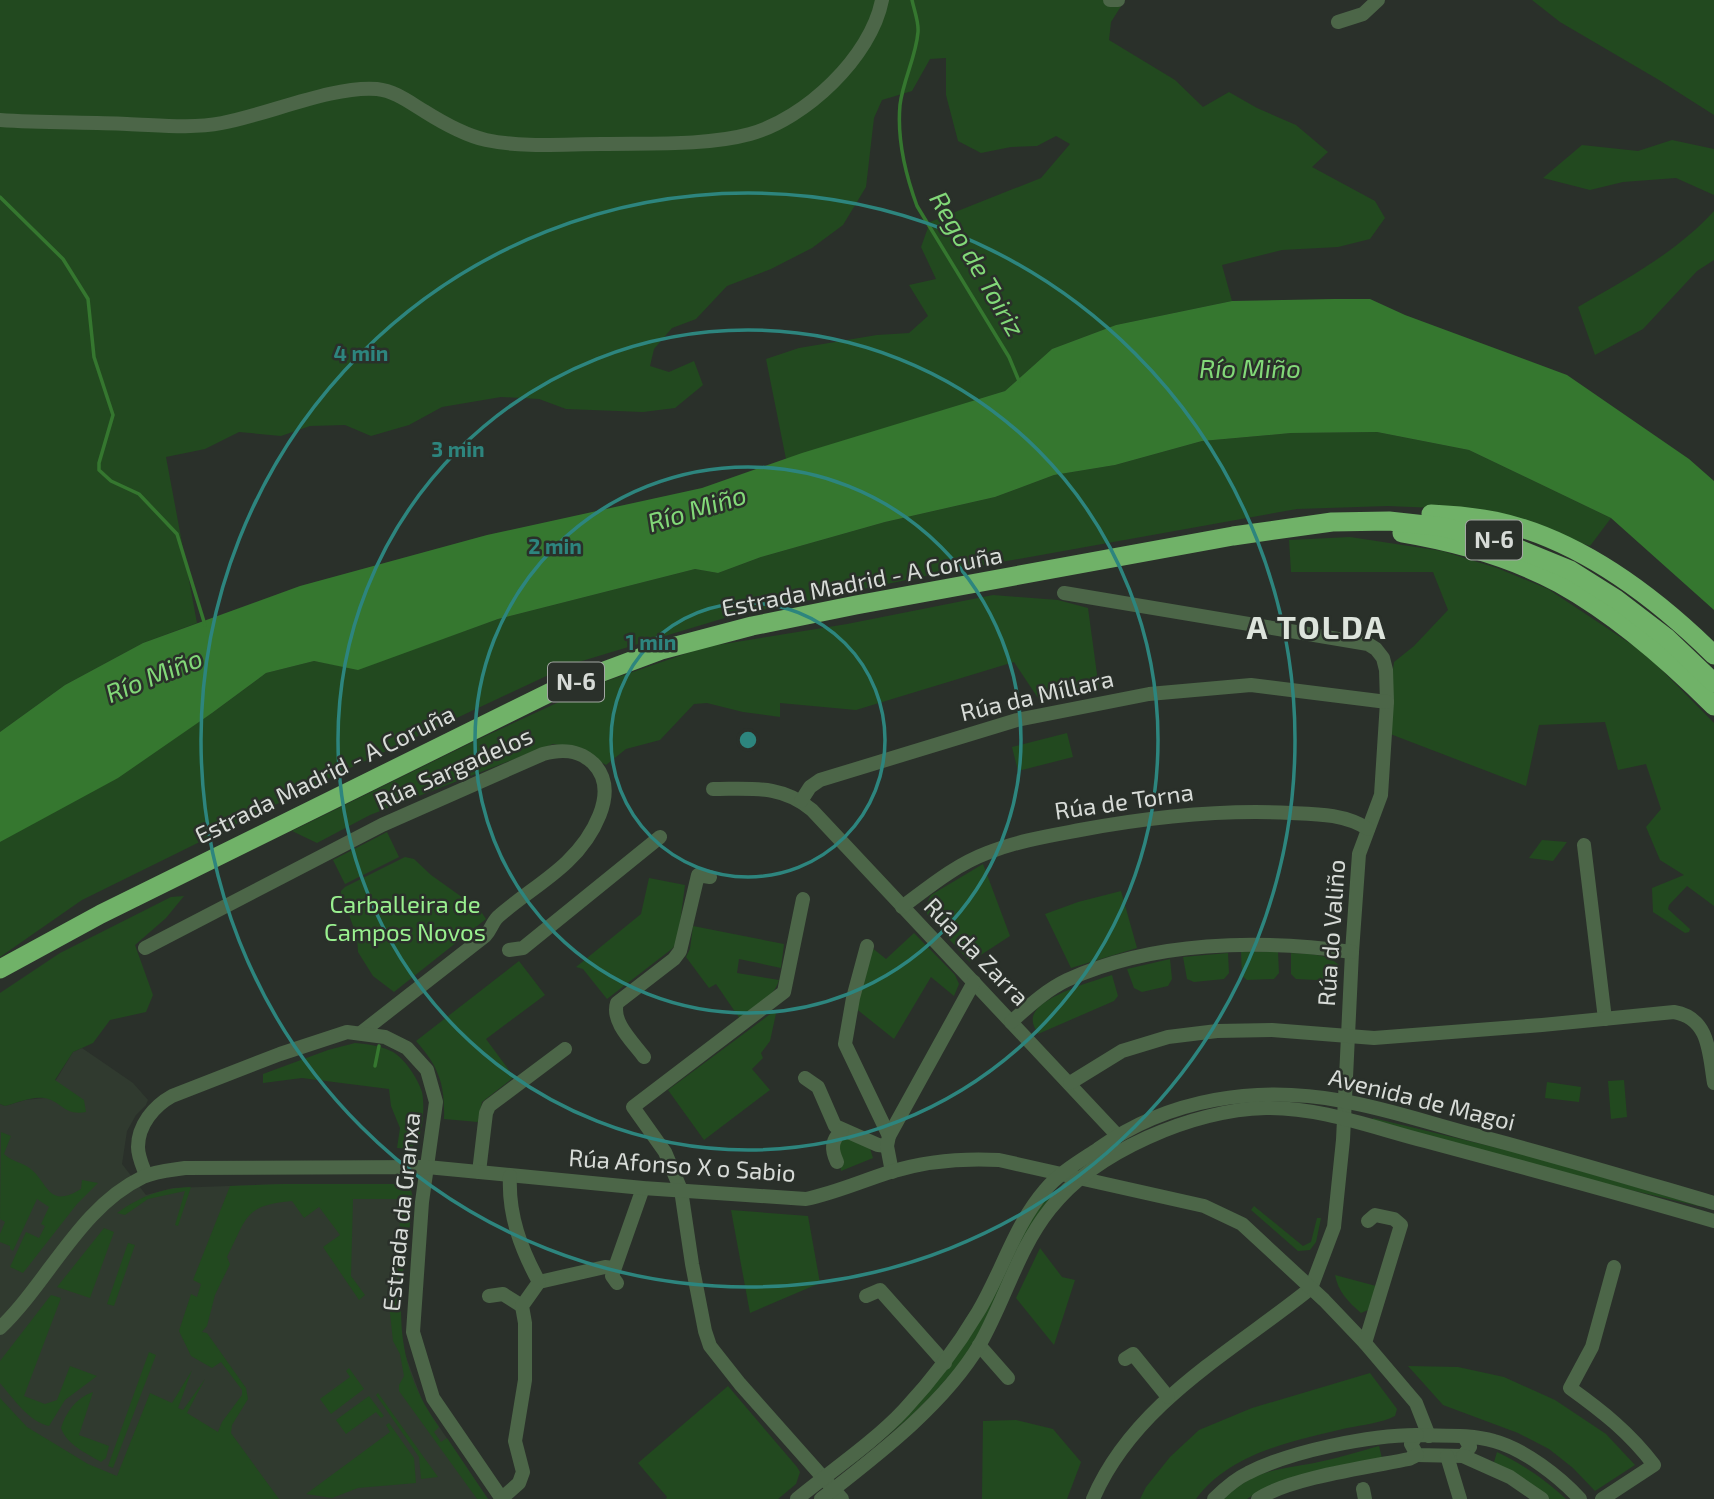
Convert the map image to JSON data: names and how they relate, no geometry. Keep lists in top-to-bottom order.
{
  "streets": {
    "highway": ["N-6", "Estrada Madrid - A Coruña"],
    "street": [
      "Rúa da Míllara",
      "Rúa Sargadelos",
      "Rúa de Torna",
      "Rúa do Valiño",
      "Rúa da Zarra",
      "Avenida de Magoi",
      "Rúa Afonso X o Sabio",
      "Estrada da Granxa"
    ]
  },
  "crossings": [
    ["Rúa da Míllara", "Rúa do Valiño"],
    ["Rúa da Míllara", "Rúa da Zarra"],
    ["Rúa Sargadelos", "Estrada da Granxa"],
    ["Rúa de Torna", "Rúa do Valiño"],
    ["Rúa de Torna", "Rúa da Zarra"],
    ["Rúa do Valiño", "Avenida de Magoi"],
    ["Rúa do Valiño", "Rúa Afonso X o Sabio"],
    ["Rúa da Zarra", "Avenida de Magoi"],
    ["Avenida de Magoi", "Rúa Afonso X o Sabio"],
    ["Rúa Afonso X o Sabio", "Estrada da Granxa"]
  ],
  "districts": ["A TOLDA"],
  "water": ["Rego de Toiriz", "Río Miño"],
  "parks": ["Carballeira de Campos Novos"],
  "rings": [
    "4 min",
    "3 min",
    "2 min",
    "1 min"
  ]
}
